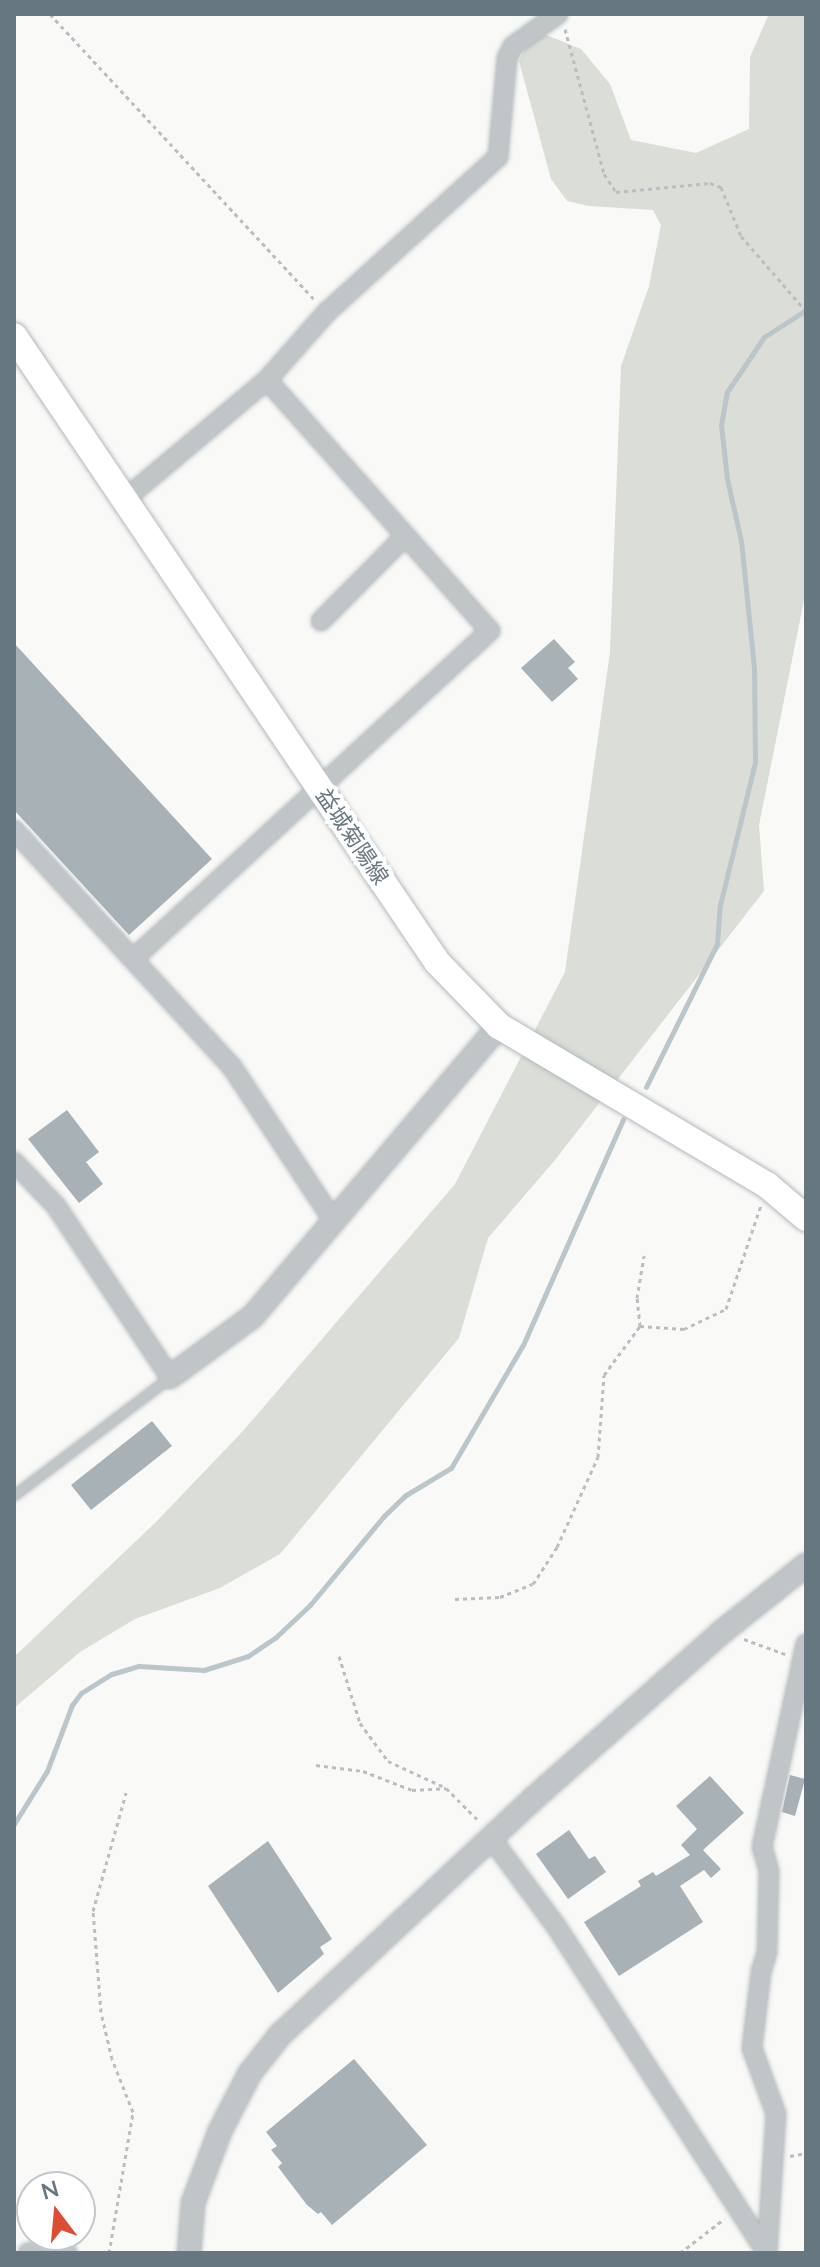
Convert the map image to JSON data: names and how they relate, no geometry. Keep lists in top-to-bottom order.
{
  "streets": {
    "main road": ["益城菊陽線"]
  },
  "north": "top"
}
